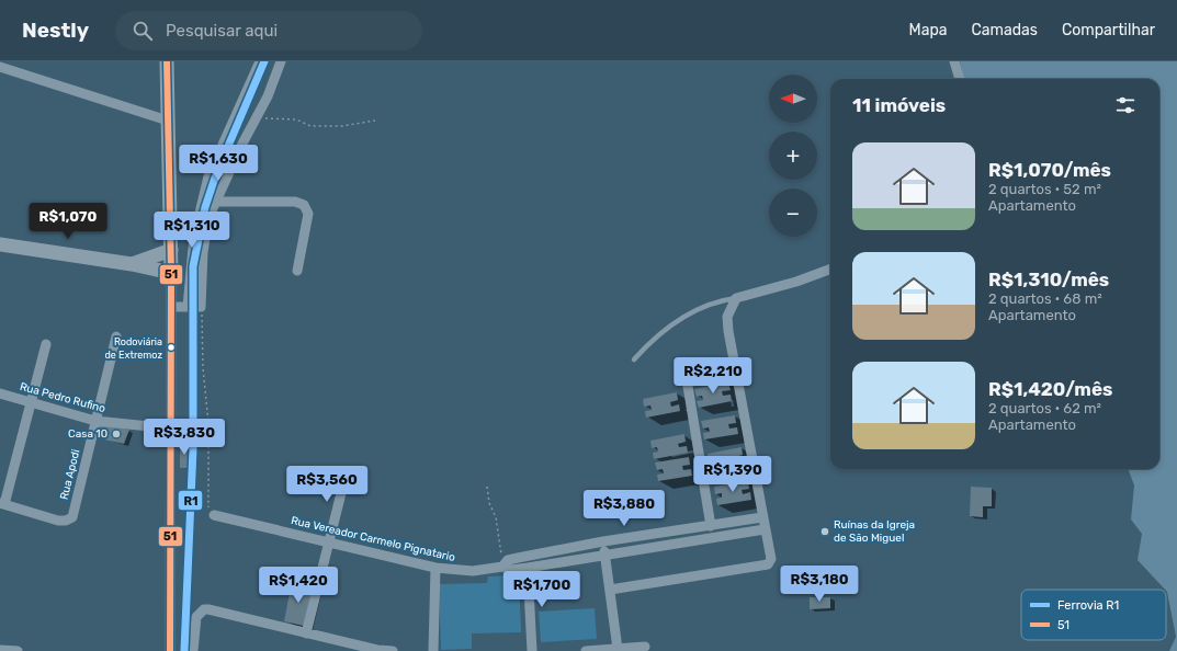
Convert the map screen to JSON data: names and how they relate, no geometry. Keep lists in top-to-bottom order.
{
  "streets": {
    "street": ["Rua Pedro Rufino", "Rua Apodi", "Rua Vereador Carmelo Pignatario"]
  },
  "crossings": [
    ["Rua Pedro Rufino", "Rua Apodi"]
  ],
  "places": ["Rodoviária de Extremoz", "Casa 10", "Ruínas da Igreja de São Miguel"],
  "lines": ["rail line R1", "transit line 51"],
  "legend": ["Ferrovia R1", "51"],
  "north": "left",
  "page": {
    "header": "Nestly",
    "search": "Pesquisar aqui",
    "nav": ["Mapa", "Camadas", "Compartilhar"],
    "map_buttons": ["+", "−"],
    "heading": "11 imóveis",
    "list": [
      {
        "name": "R$1,070/mês",
        "note": "2 quartos · 52 m² · Apartamento"
      },
      {
        "name": "R$1,310/mês",
        "note": "2 quartos · 68 m² · Apartamento"
      },
      {
        "name": "R$1,420/mês",
        "note": "2 quartos · 62 m² · Apartamento"
      }
    ],
    "price": [
      "R$1,630",
      "R$1,070",
      "R$1,310",
      "R$2,210",
      "R$3,830",
      "R$1,390",
      "R$3,560",
      "R$3,880",
      "R$3,180",
      "R$1,420",
      "R$1,700"
    ]
  }
}
